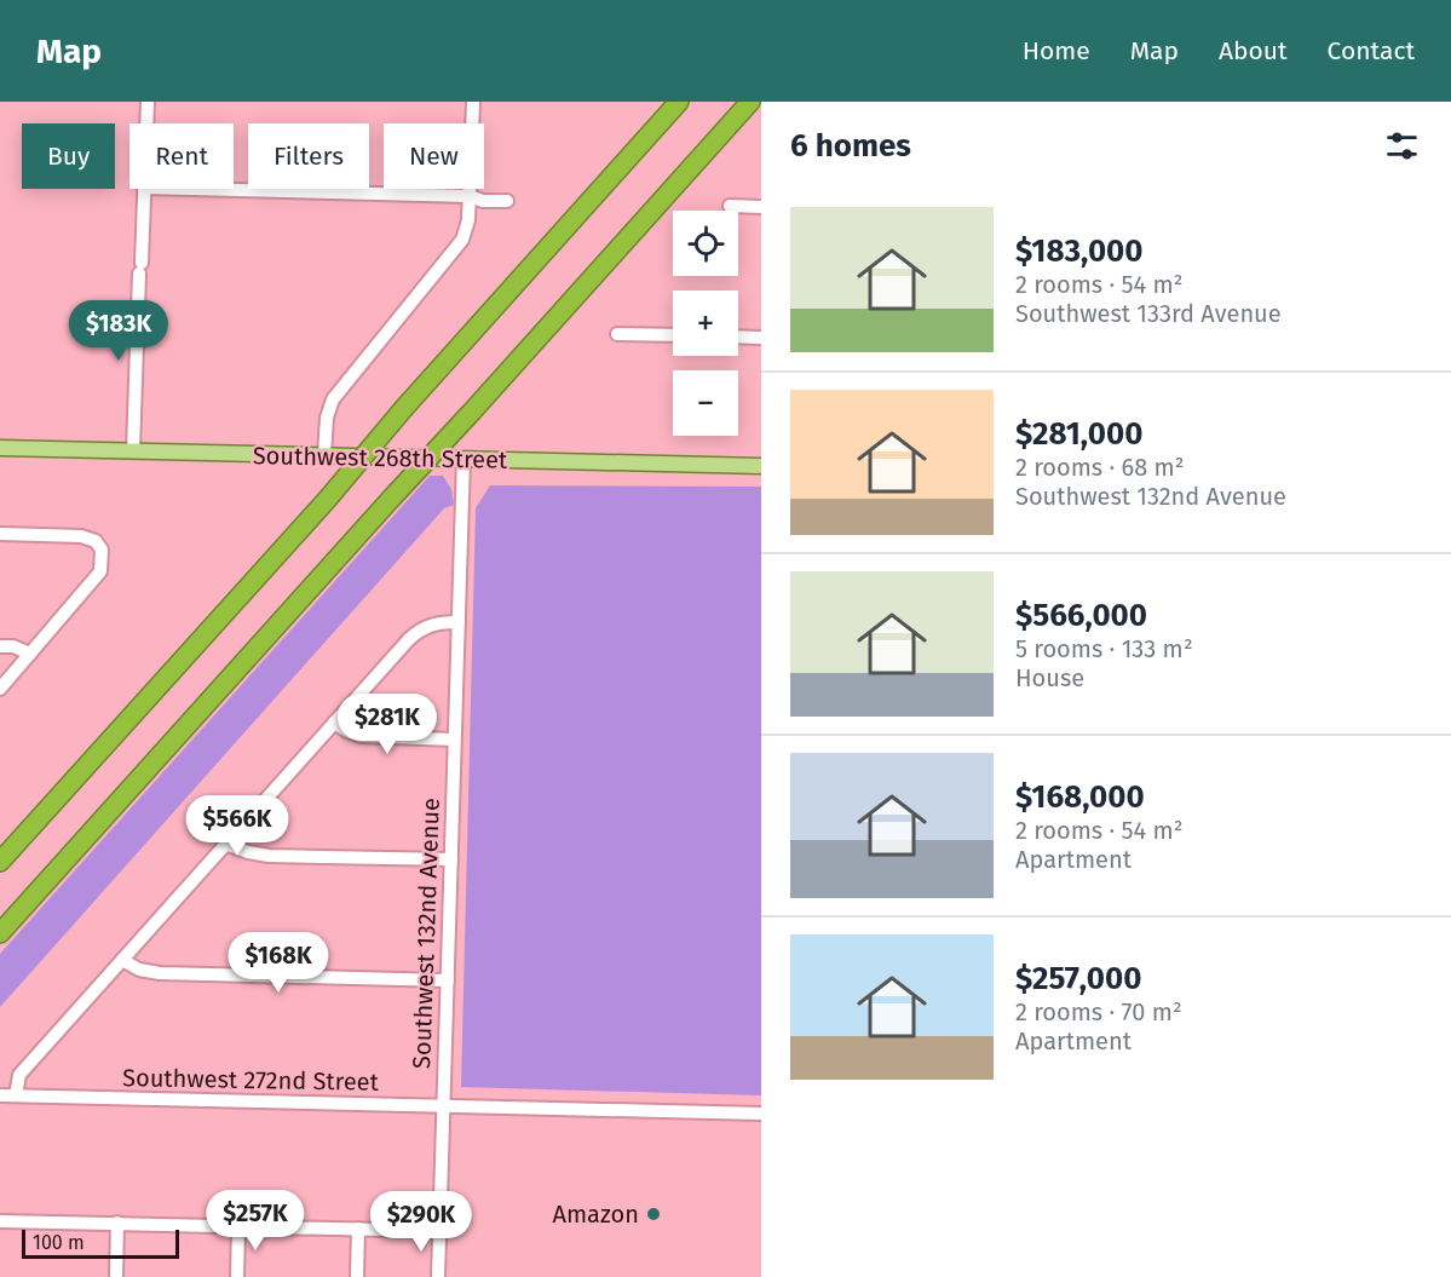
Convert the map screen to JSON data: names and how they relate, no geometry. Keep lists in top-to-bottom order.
{
  "streets": {
    "main road": ["Southwest 268th Street"],
    "street": ["Southwest 132nd Avenue", "Southwest 272nd Street"]
  },
  "crossings": [
    ["Southwest 268th Street", "Southwest 132nd Avenue"],
    ["Southwest 132nd Avenue", "Southwest 272nd Street"]
  ],
  "places": ["Amazon"],
  "scale_bar": "100 m",
  "page": {
    "header": "Map",
    "nav": [
      "Home",
      "Map",
      "About",
      "Contact"
    ],
    "heading": "6 homes",
    "chip": [
      "Buy",
      "Rent",
      "Filters",
      "New"
    ],
    "list": [
      {
        "name": "$183,000",
        "note": "2 rooms · 54 m² · Southwest 133rd Avenue"
      },
      {
        "name": "$281,000",
        "note": "2 rooms · 68 m² · Southwest 132nd Avenue"
      },
      {
        "name": "$566,000",
        "note": "5 rooms · 133 m² · House"
      },
      {
        "name": "$168,000",
        "note": "2 rooms · 54 m² · Apartment"
      },
      {
        "name": "$257,000",
        "note": "2 rooms · 70 m² · Apartment"
      }
    ],
    "map_buttons": ["+", "−"],
    "price": [
      "$183K",
      "$281K",
      "$566K",
      "$168K",
      "$257K",
      "$290K"
    ],
    "scale": "100 m"
  }
}
